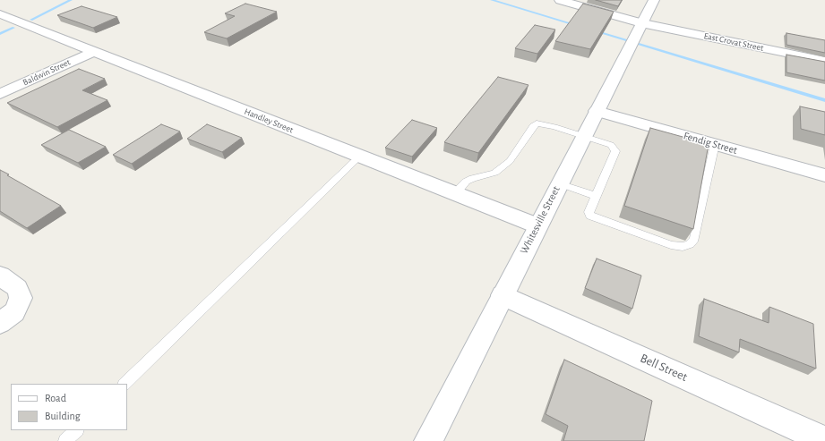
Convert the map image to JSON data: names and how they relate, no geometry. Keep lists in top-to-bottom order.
{
  "streets": {
    "street": [
      "East Crovat Street",
      "Baldwin Street",
      "Handley Street",
      "Fendig Street",
      "Whitesville Street",
      "Bell Street"
    ]
  },
  "crossings": [
    ["East Crovat Street", "Whitesville Street"],
    ["Baldwin Street", "Handley Street"],
    ["Handley Street", "Whitesville Street"],
    ["Fendig Street", "Whitesville Street"],
    ["Whitesville Street", "Bell Street"]
  ],
  "legend": ["Road", "Building"]
}
